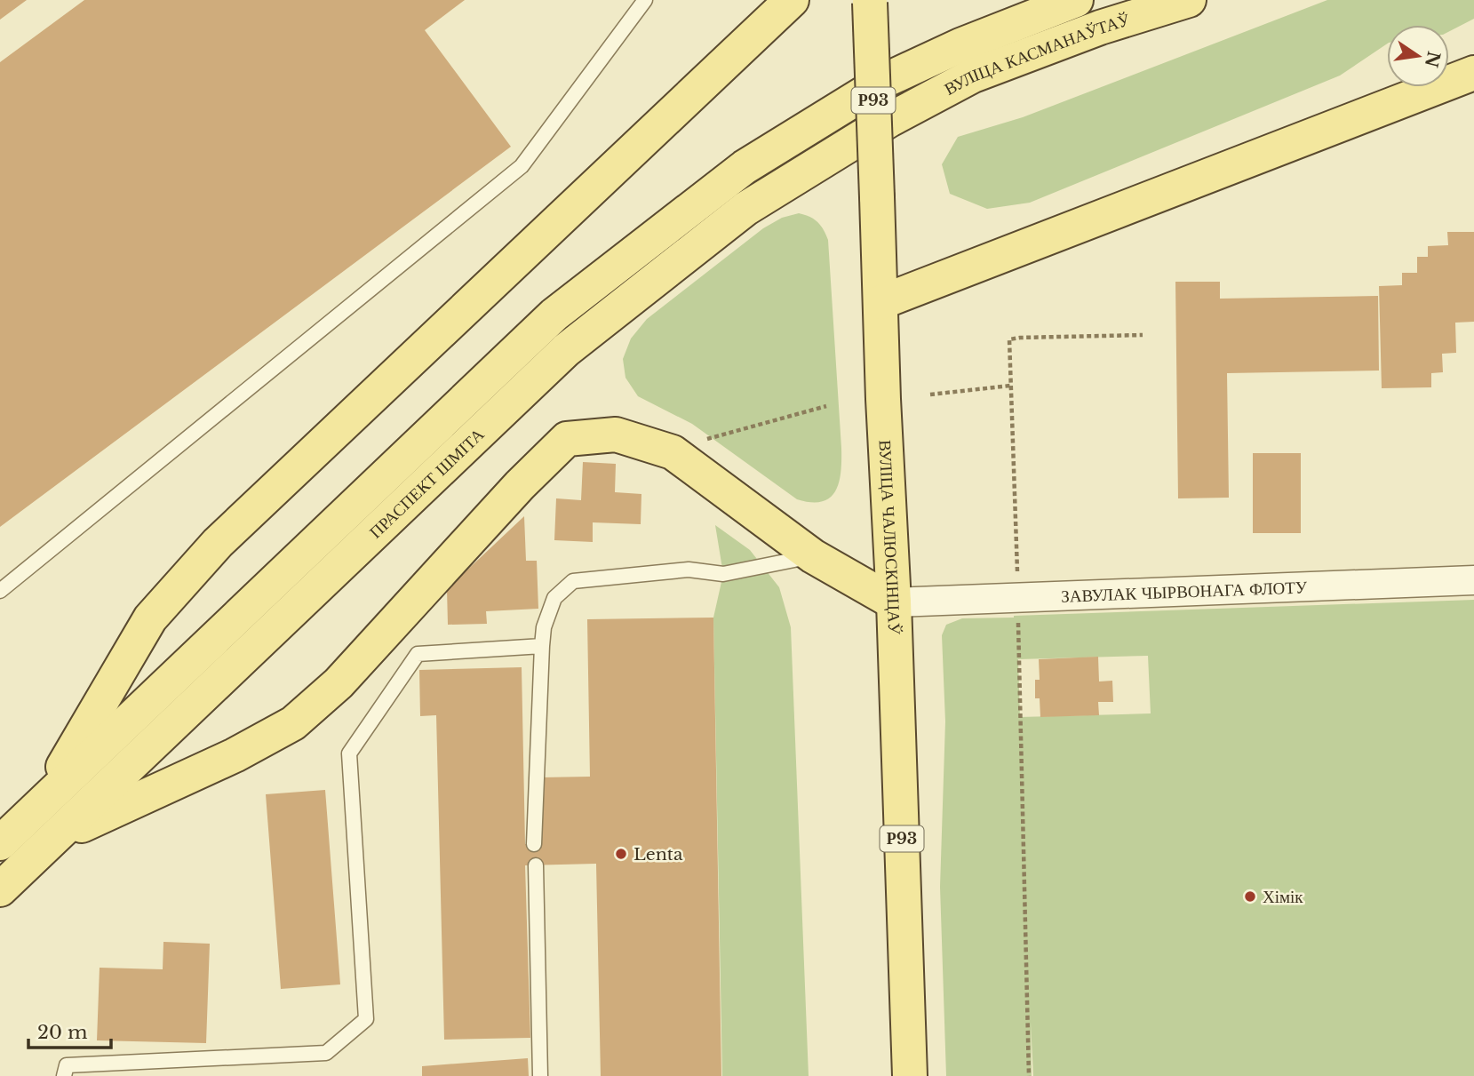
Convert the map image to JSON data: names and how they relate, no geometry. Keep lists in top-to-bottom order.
{
  "streets": {
    "main road": [
      "ВУЛІЦА КАСМАНАЎТАЎ",
      "Р93",
      "ПРАСПЕКТ ШМІТА",
      "ВУЛІЦА ЧАЛЮСКІНЦАЎ"
    ],
    "street": ["ЗАВУЛАК ЧЫРВОНАГА ФЛОТУ"]
  },
  "crossings": [
    ["ВУЛІЦА КАСМАНАЎТАЎ", "ПРАСПЕКТ ШМІТА"],
    ["ВУЛІЦА ЧАЛЮСКІНЦАЎ", "ЗАВУЛАК ЧЫРВОНАГА ФЛОТУ"]
  ],
  "places": ["Lenta", "Хімік"],
  "scale_bar": "20 m",
  "north": "right"
}
